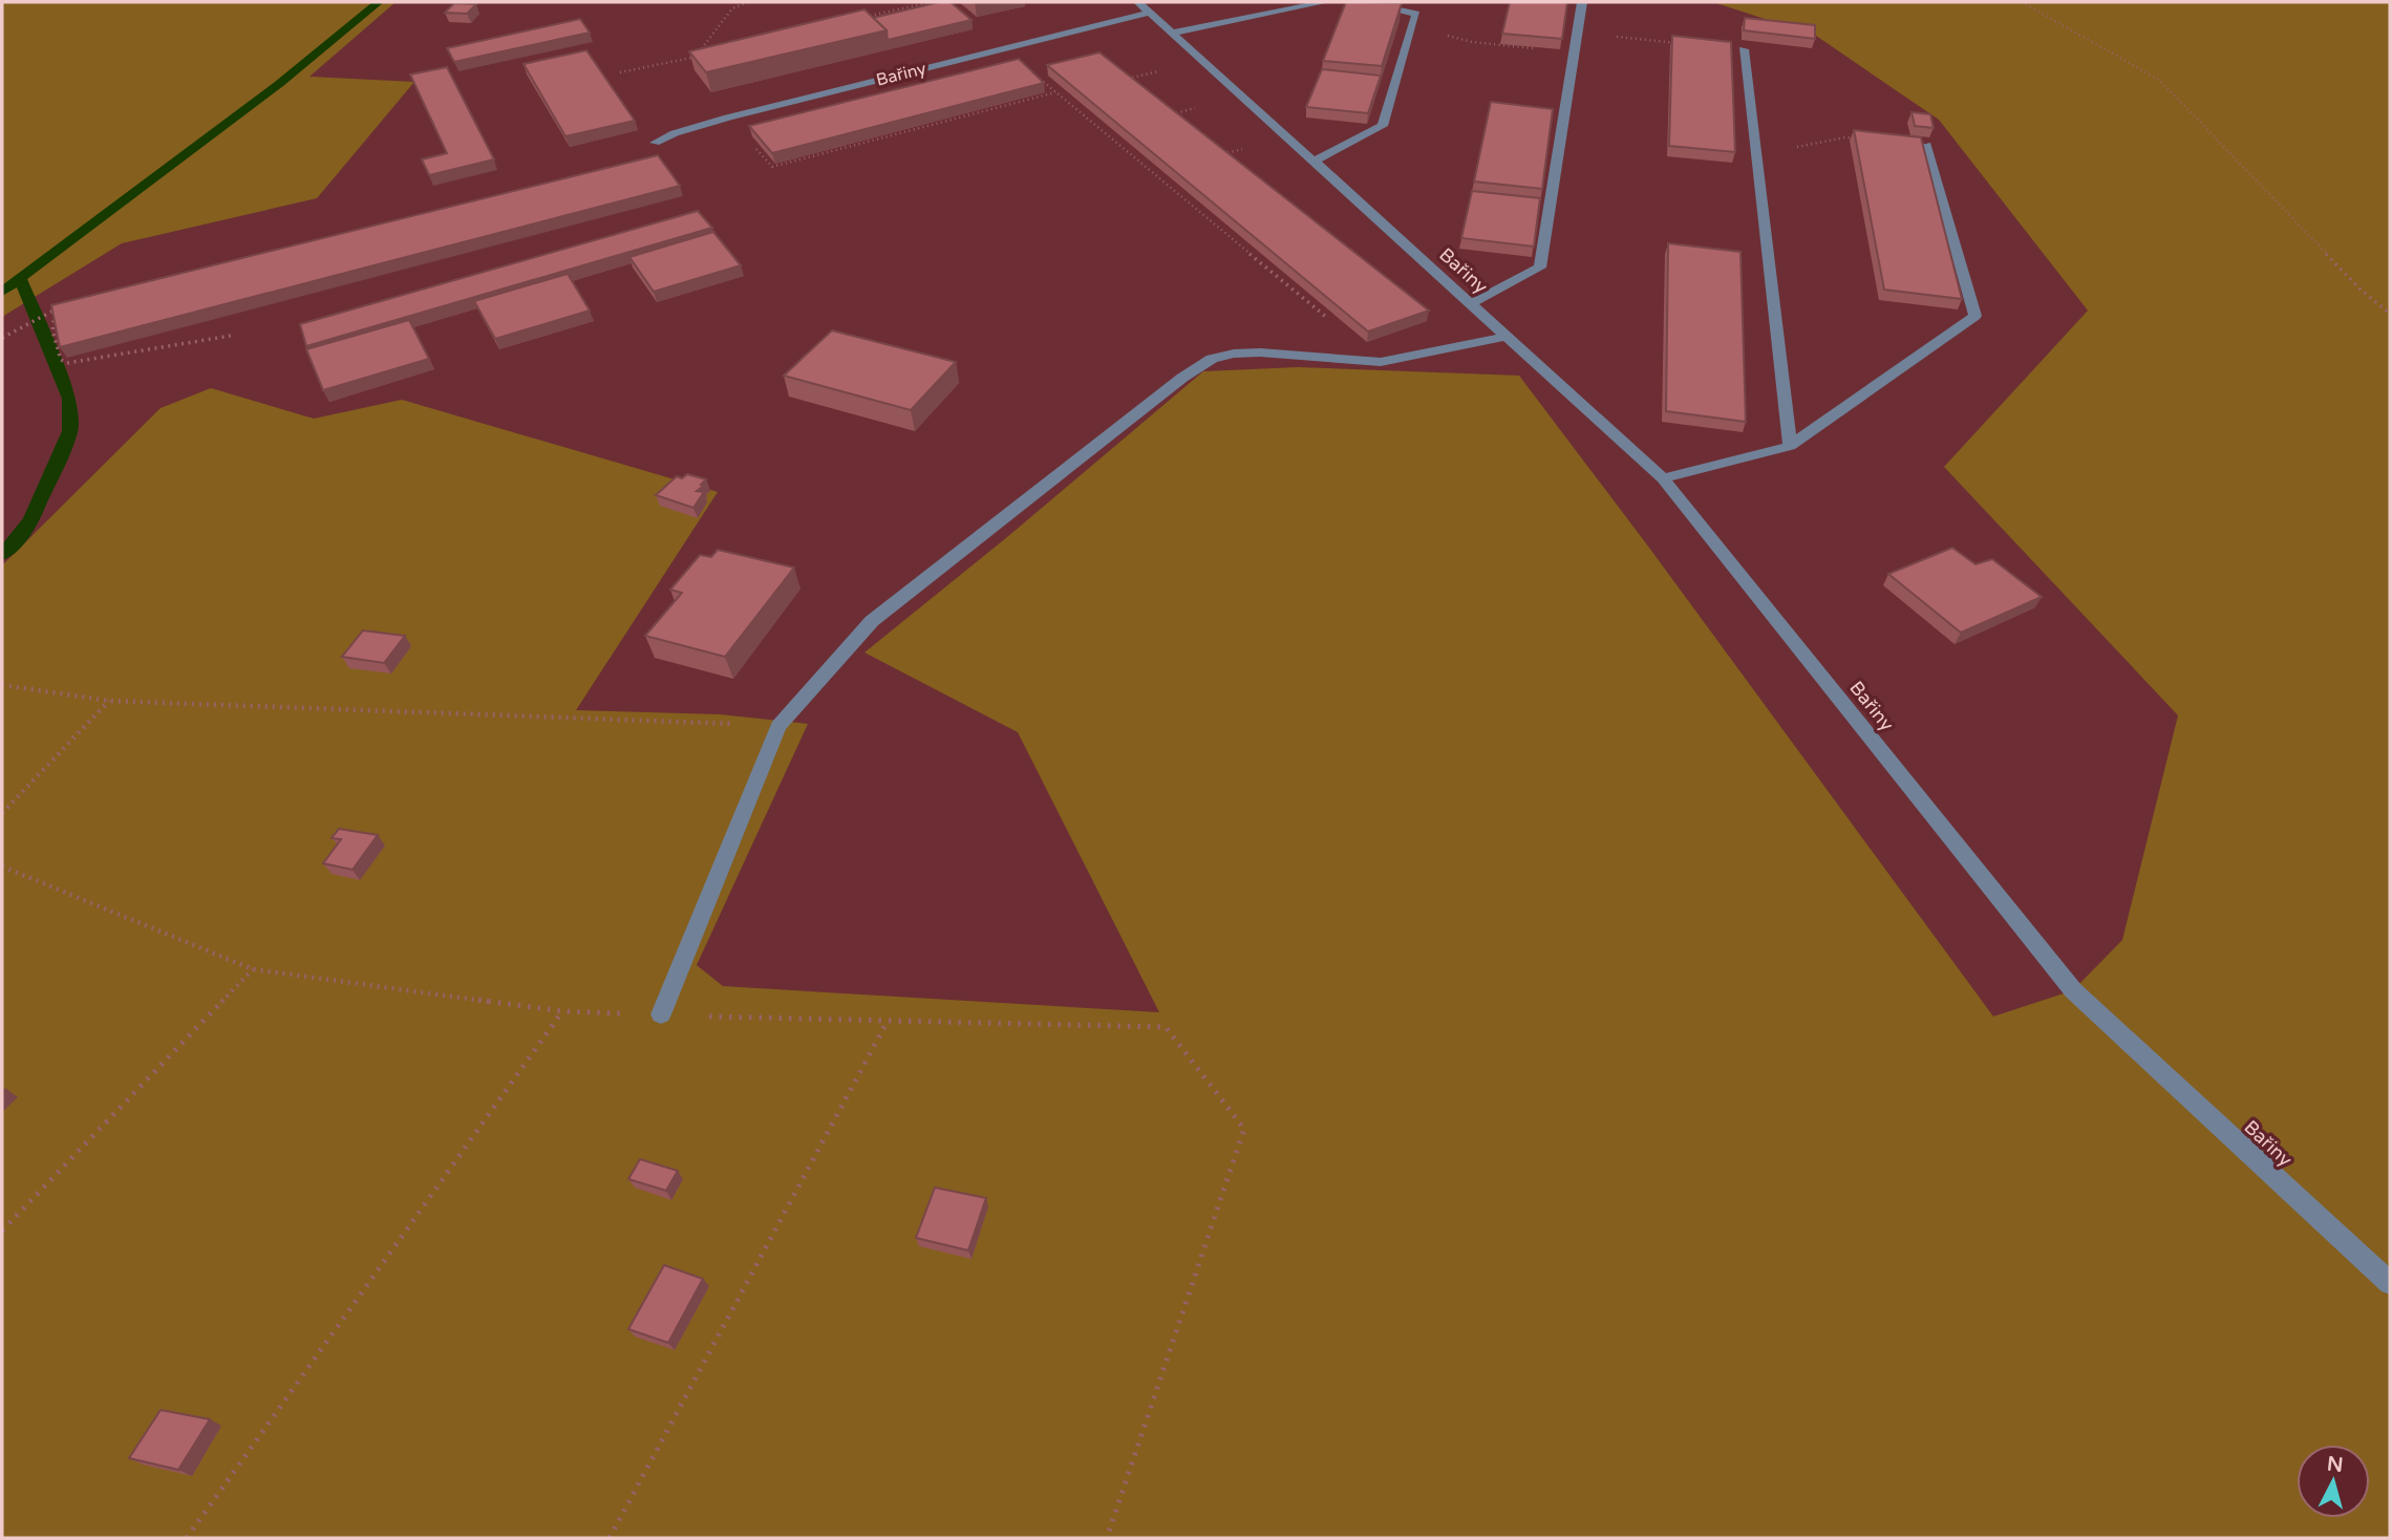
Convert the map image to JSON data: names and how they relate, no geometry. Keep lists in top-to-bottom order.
{
  "streets": {
    "street": ["Bařiny"]
  },
  "north": "top"
}
